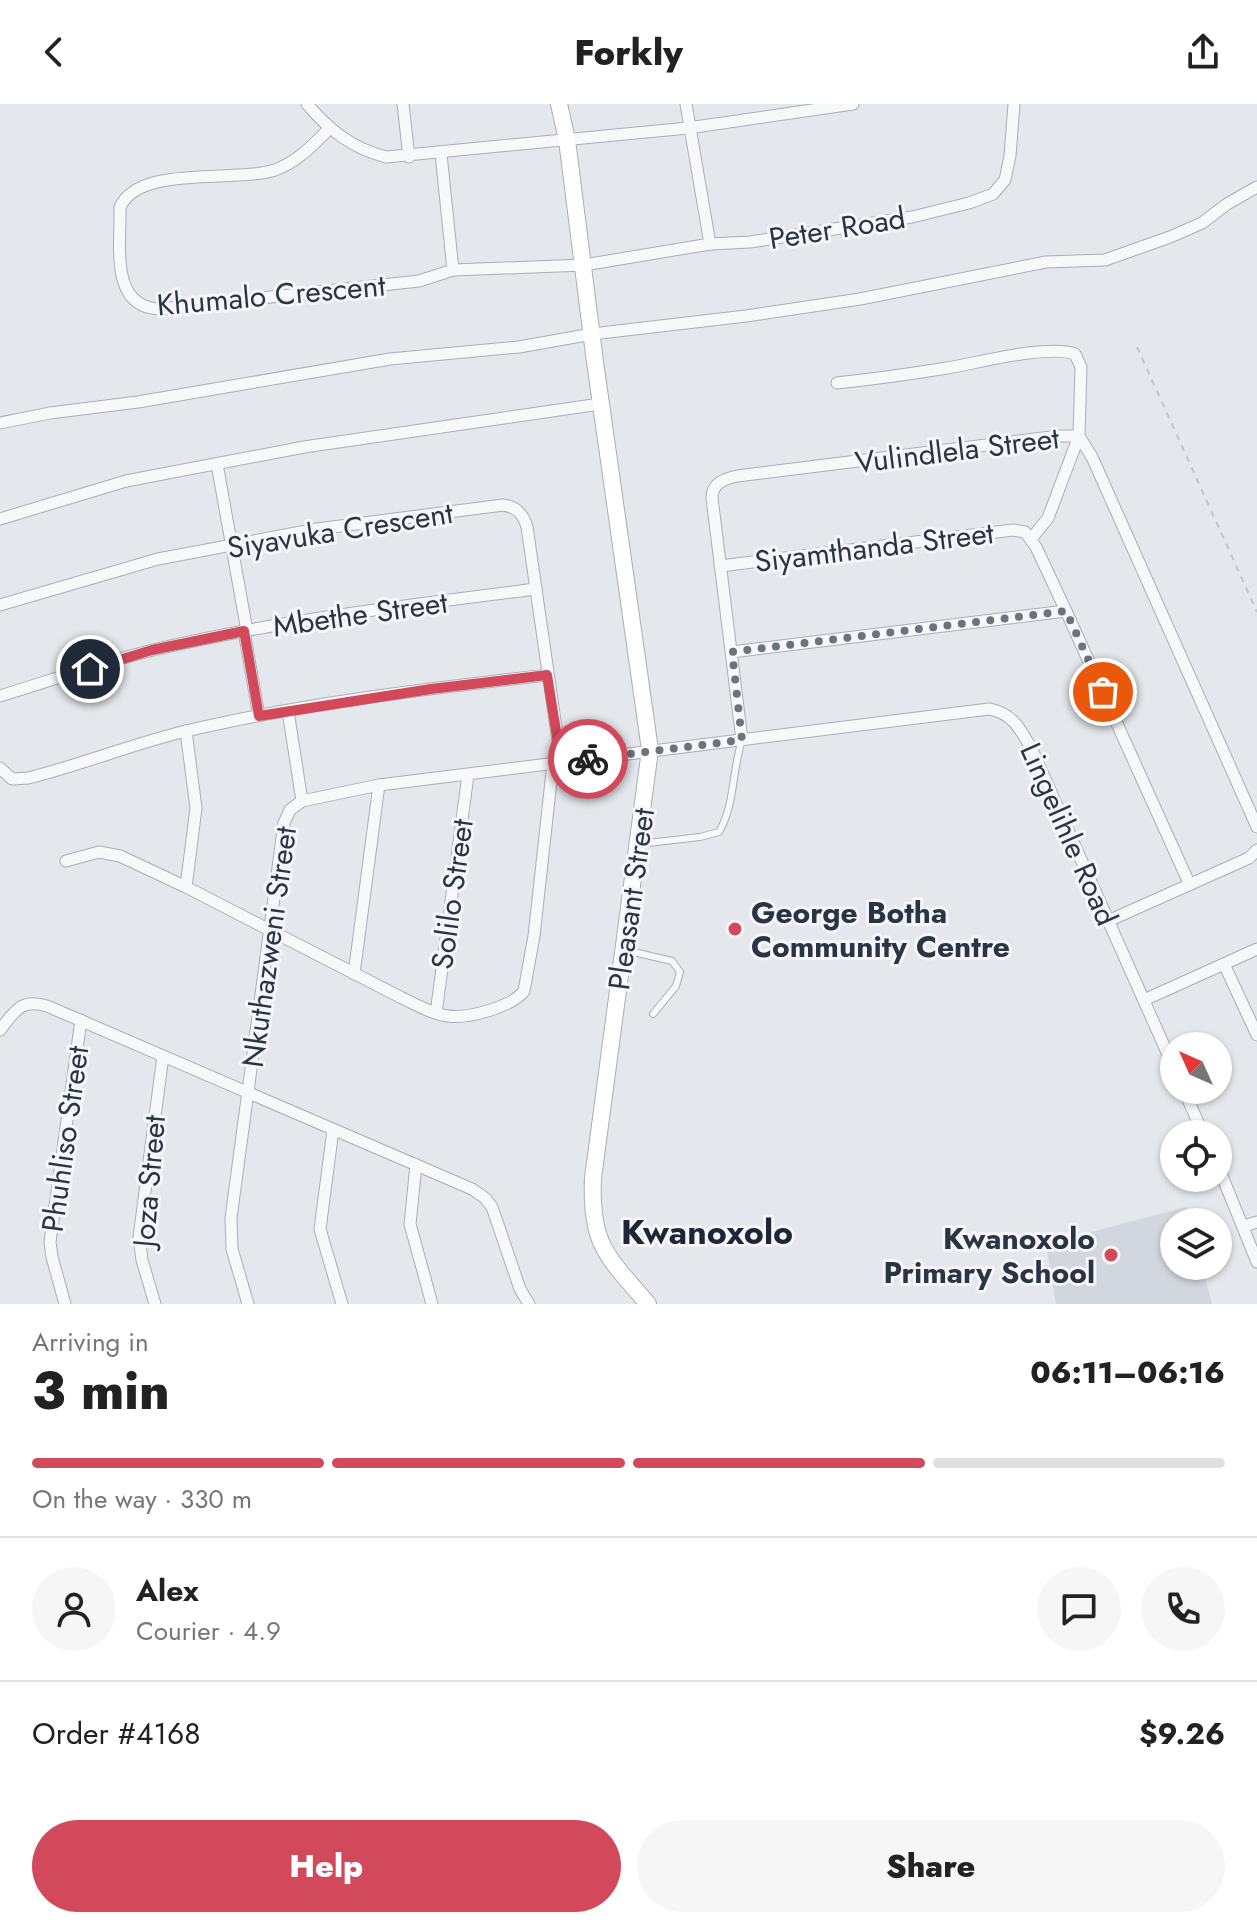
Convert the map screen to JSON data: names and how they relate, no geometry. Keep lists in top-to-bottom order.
{
  "streets": {
    "street": [
      "Peter Road",
      "Khumalo Crescent",
      "Vulindlela Street",
      "Siyavuka Crescent",
      "Siyamthanda Street",
      "Mbethe Street",
      "Lingelihle Road",
      "Solilo Street",
      "Pleasant Street",
      "Nkuthazweni Street",
      "Phuhliso Street",
      "Joza Street"
    ]
  },
  "crossings": [
    ["Peter Road", "Khumalo Crescent"],
    ["Peter Road", "Pleasant Street"],
    ["Khumalo Crescent", "Pleasant Street"],
    ["Vulindlela Street", "Siyamthanda Street"],
    ["Vulindlela Street", "Lingelihle Road"],
    ["Siyavuka Crescent", "Mbethe Street"],
    ["Siyavuka Crescent", "Solilo Street"],
    ["Siyavuka Crescent", "Nkuthazweni Street"],
    ["Lingelihle Road", "Pleasant Street"],
    ["Lingelihle Road", "Nkuthazweni Street"],
    ["Solilo Street", "Nkuthazweni Street"],
    ["Pleasant Street", "Nkuthazweni Street"]
  ],
  "districts": ["Kwanoxolo"],
  "places": ["George Botha Community Centre", "Kwanoxolo Primary School"],
  "north": "top left",
  "page": {
    "header": "Forkly",
    "heading": ["3 min", "Arriving in", "06:11–06:16"],
    "panel": [
      "Alex",
      "Courier · 4.9",
      "Order #4168",
      "$9.26"
    ],
    "bar": "On the way · 330 m",
    "buttons": ["Help", "Share"]
  }
}
